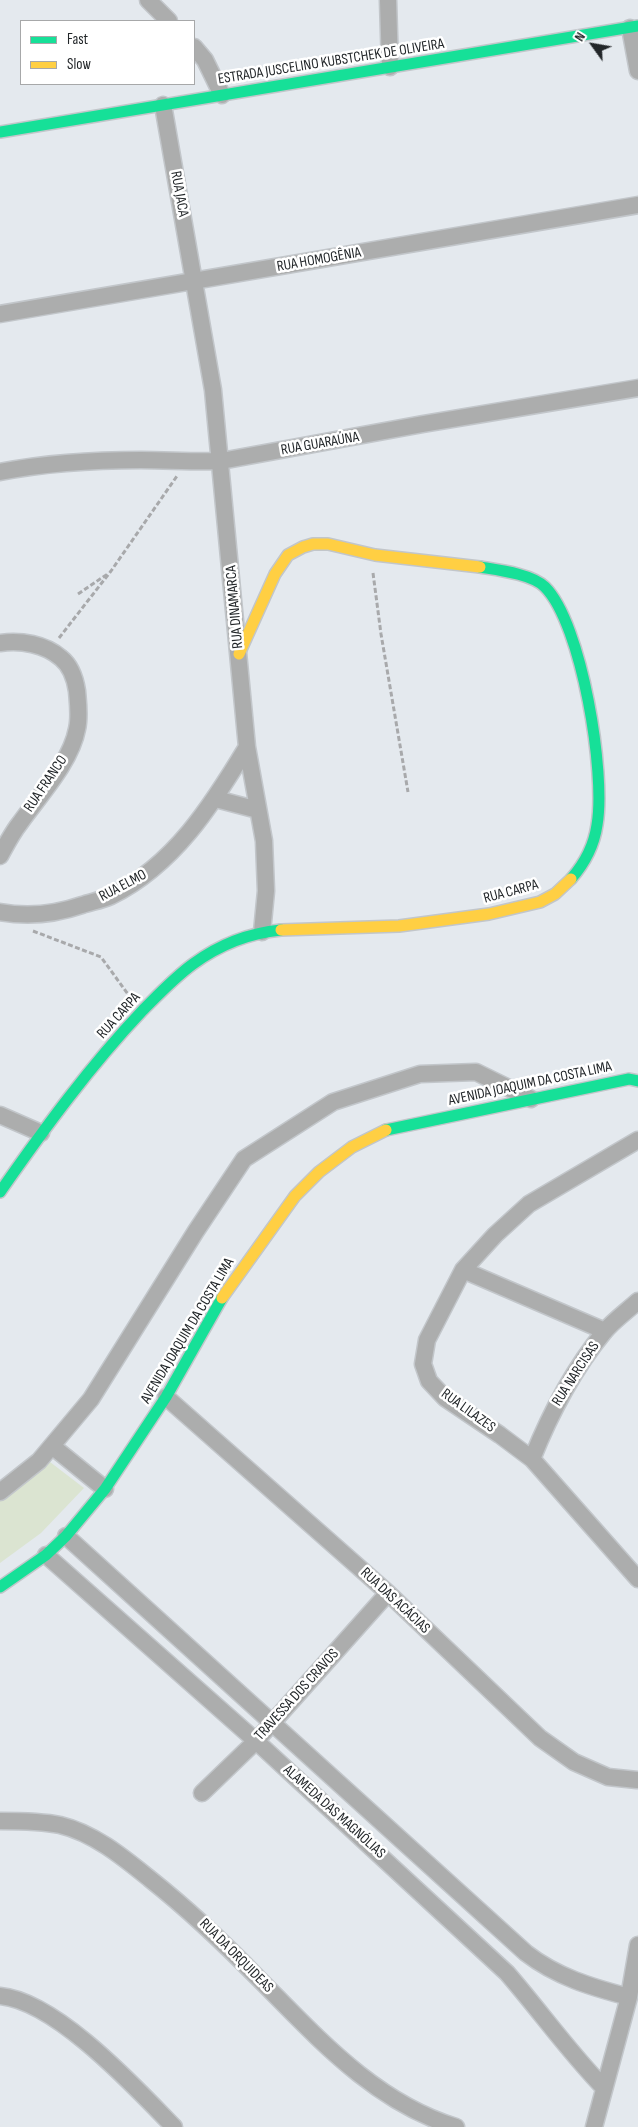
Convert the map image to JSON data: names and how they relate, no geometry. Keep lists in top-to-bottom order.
{
  "streets": {
    "street": [
      "ESTRADA JUSCELINO KUBSTCHEK DE OLIVEIRA",
      "RUA JACA",
      "RUA HOMOGÊNIA",
      "RUA GUARAÚNA",
      "RUA DINAMARCA",
      "RUA FRANCO",
      "RUA ELMO",
      "RUA CARPA",
      "AVENIDA JOAQUIM DA COSTA LIMA",
      "RUA NARCISAS",
      "RUA LILAZES",
      "RUA DAS ACÁCIAS",
      "TRAVESSA DOS CRAVOS",
      "ALAMEDA DAS MAGNÓLIAS",
      "RUA DA ORQUIDEAS"
    ]
  },
  "crossings": [
    ["ESTRADA JUSCELINO KUBSTCHEK DE OLIVEIRA", "RUA JACA"],
    ["RUA JACA", "RUA HOMOGÊNIA"],
    ["RUA JACA", "RUA DINAMARCA"],
    ["RUA HOMOGÊNIA", "RUA DINAMARCA"],
    ["RUA GUARAÚNA", "RUA DINAMARCA"],
    ["RUA DINAMARCA", "RUA ELMO"],
    ["RUA DINAMARCA", "RUA CARPA"],
    ["AVENIDA JOAQUIM DA COSTA LIMA", "RUA DAS ACÁCIAS"],
    ["AVENIDA JOAQUIM DA COSTA LIMA", "ALAMEDA DAS MAGNÓLIAS"],
    ["RUA NARCISAS", "RUA LILAZES"],
    ["RUA DAS ACÁCIAS", "TRAVESSA DOS CRAVOS"],
    ["TRAVESSA DOS CRAVOS", "ALAMEDA DAS MAGNÓLIAS"]
  ],
  "legend": ["Fast", "Slow"],
  "north": "top left"
}
